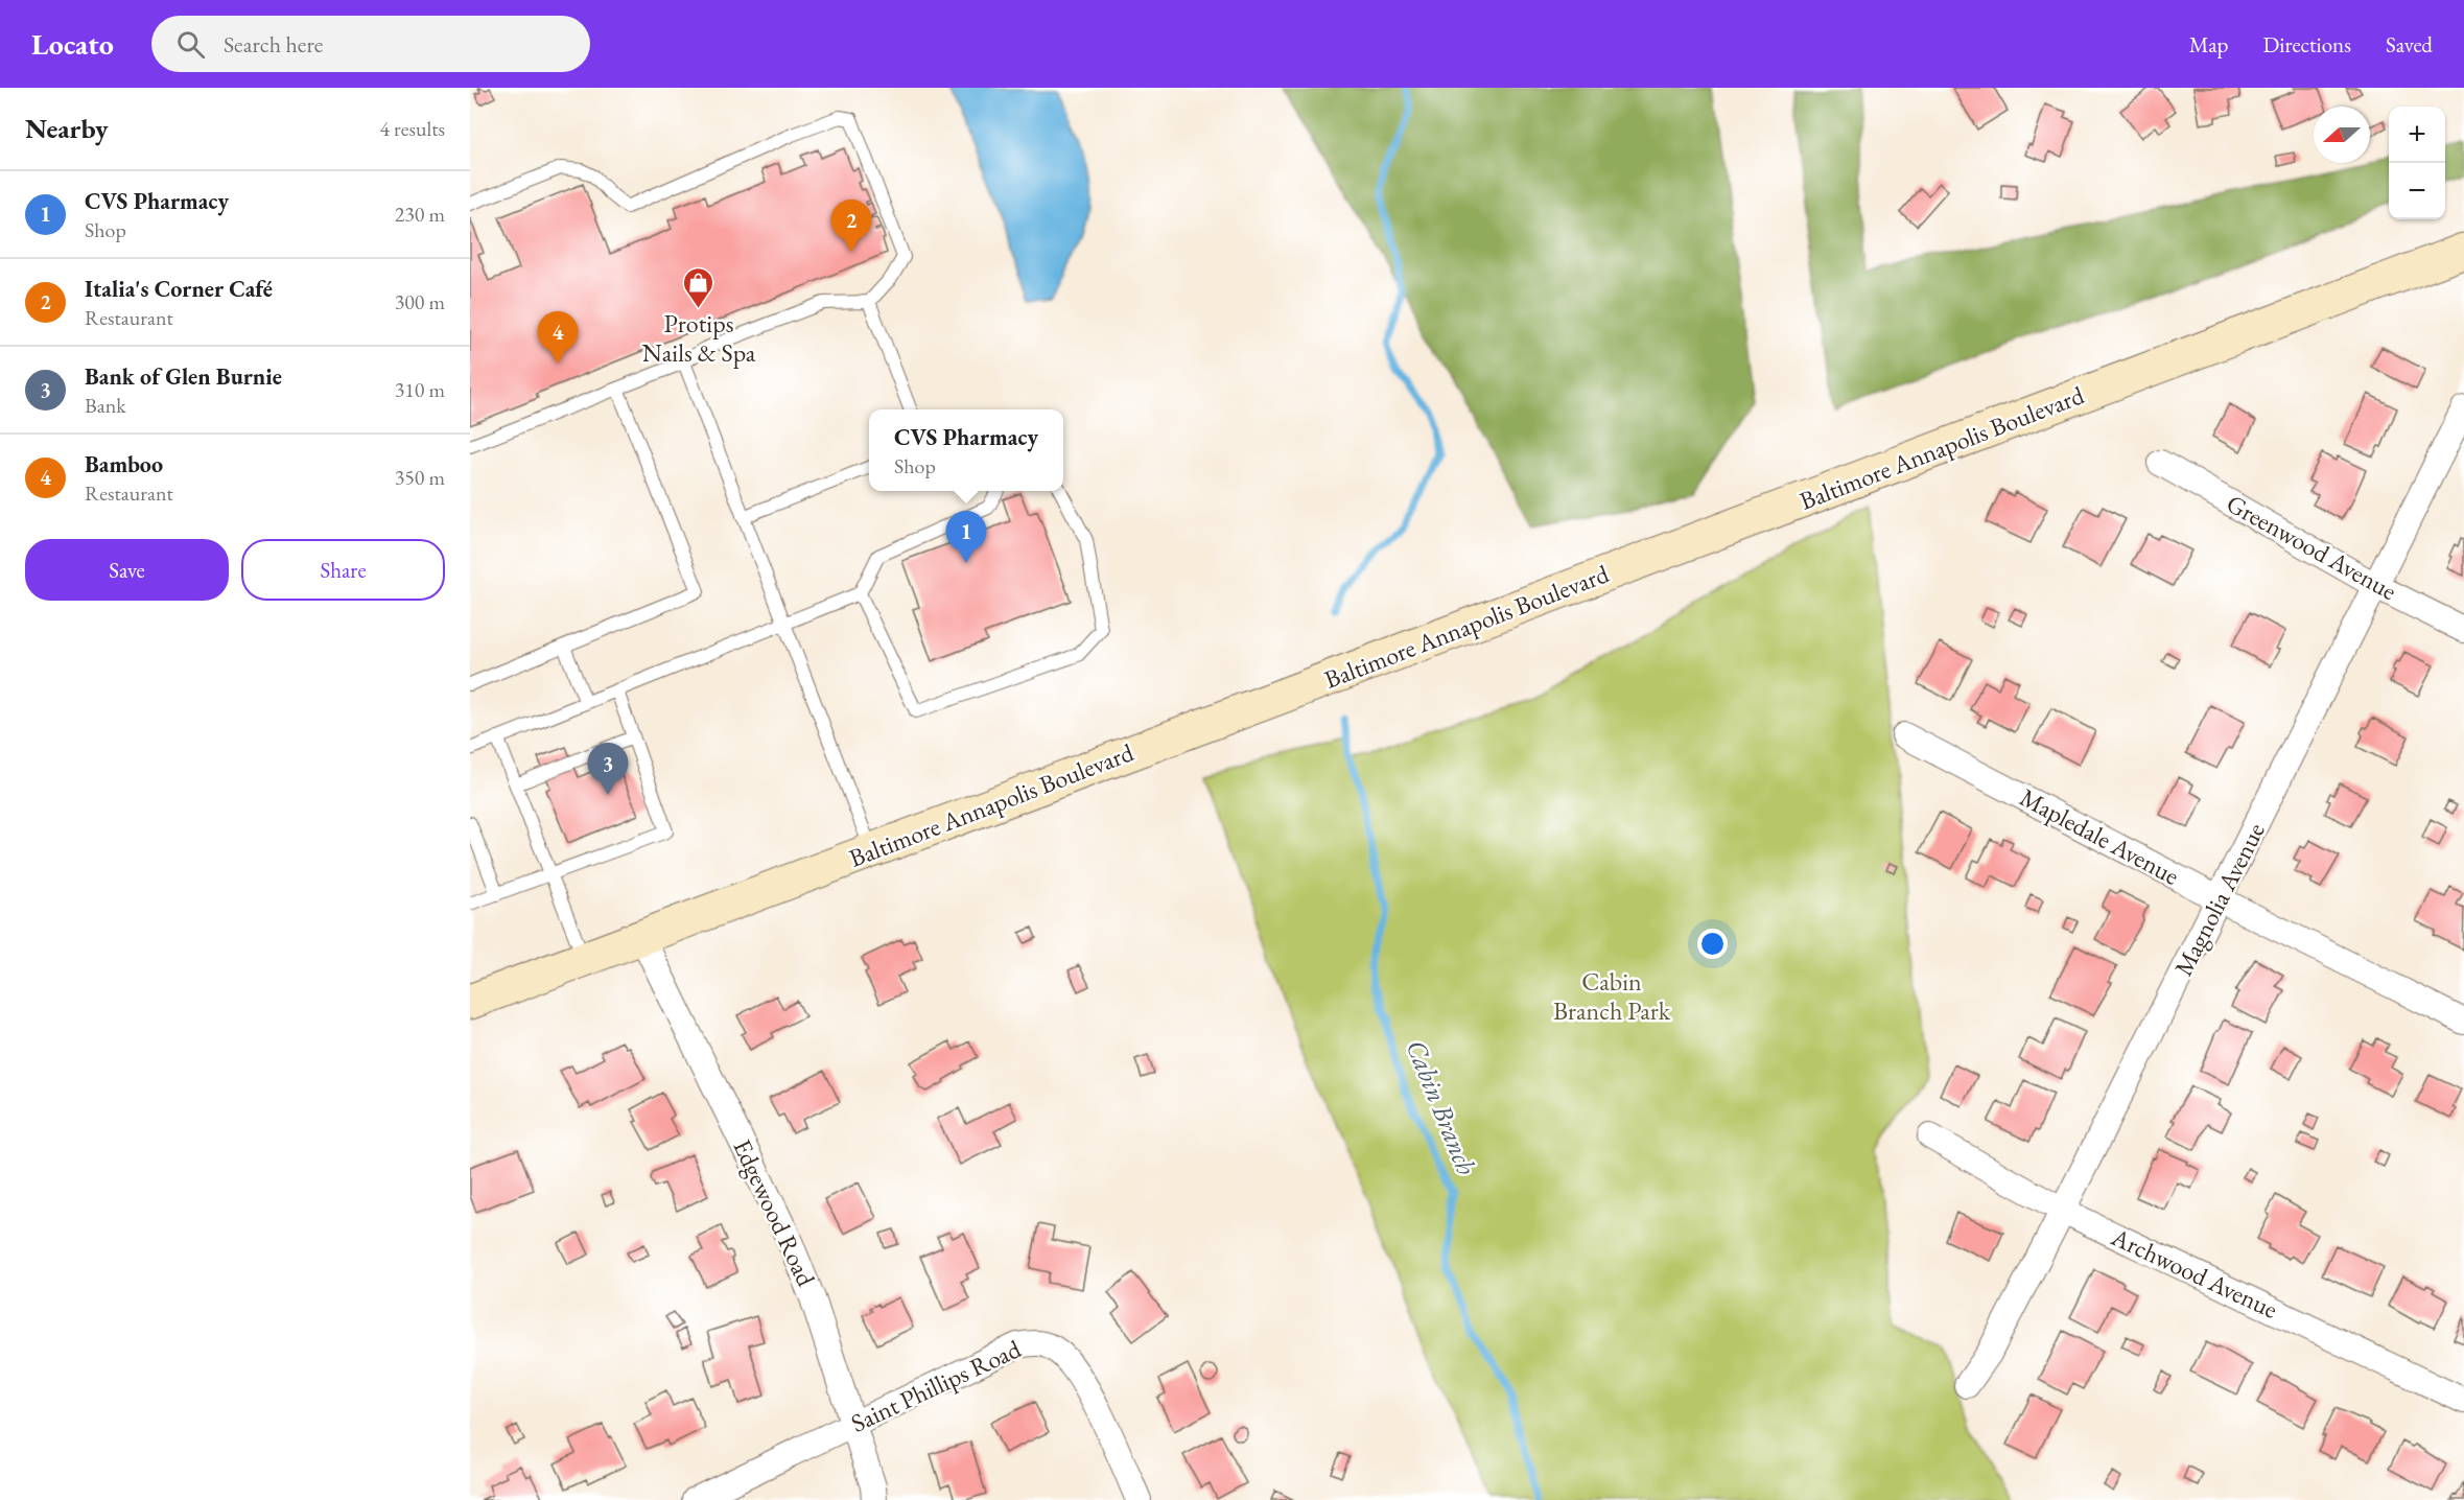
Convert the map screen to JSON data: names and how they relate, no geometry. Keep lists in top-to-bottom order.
{
  "streets": {
    "main road": ["Baltimore Annapolis Boulevard"],
    "street": [
      "Greenwood Avenue",
      "Mapledale Avenue",
      "Magnolia Avenue",
      "Edgewood Road",
      "Archwood Avenue",
      "Saint Phillips Road"
    ]
  },
  "crossings": [
    ["Baltimore Annapolis Boulevard", "Edgewood Road"],
    ["Greenwood Avenue", "Magnolia Avenue"],
    ["Mapledale Avenue", "Magnolia Avenue"],
    ["Magnolia Avenue", "Archwood Avenue"],
    ["Edgewood Road", "Saint Phillips Road"]
  ],
  "water": ["Cabin Branch"],
  "parks": ["Cabin Branch Park"],
  "places": {
    "shop": ["Protips Nails & Spa"]
  },
  "north": "left",
  "page": {
    "header": "Locato",
    "search": "Search here",
    "nav": ["Map", "Directions", "Saved"],
    "heading": ["Nearby", "4 results"],
    "map_buttons": ["+", "−"],
    "list": [
      {
        "mark": "1",
        "name": "CVS Pharmacy",
        "note": "Shop",
        "value": "230 m"
      },
      {
        "mark": "2",
        "name": "Italia's Corner Café",
        "note": "Restaurant",
        "value": "300 m"
      },
      {
        "mark": "3",
        "name": "Bank of Glen Burnie",
        "note": "Bank",
        "value": "310 m"
      },
      {
        "mark": "4",
        "name": "Bamboo",
        "note": "Restaurant",
        "value": "350 m"
      }
    ],
    "pins": [
      "2",
      "4",
      "1",
      "3"
    ],
    "popup": ["CVS Pharmacy", "Shop"],
    "buttons": ["Save", "Share"]
  }
}
